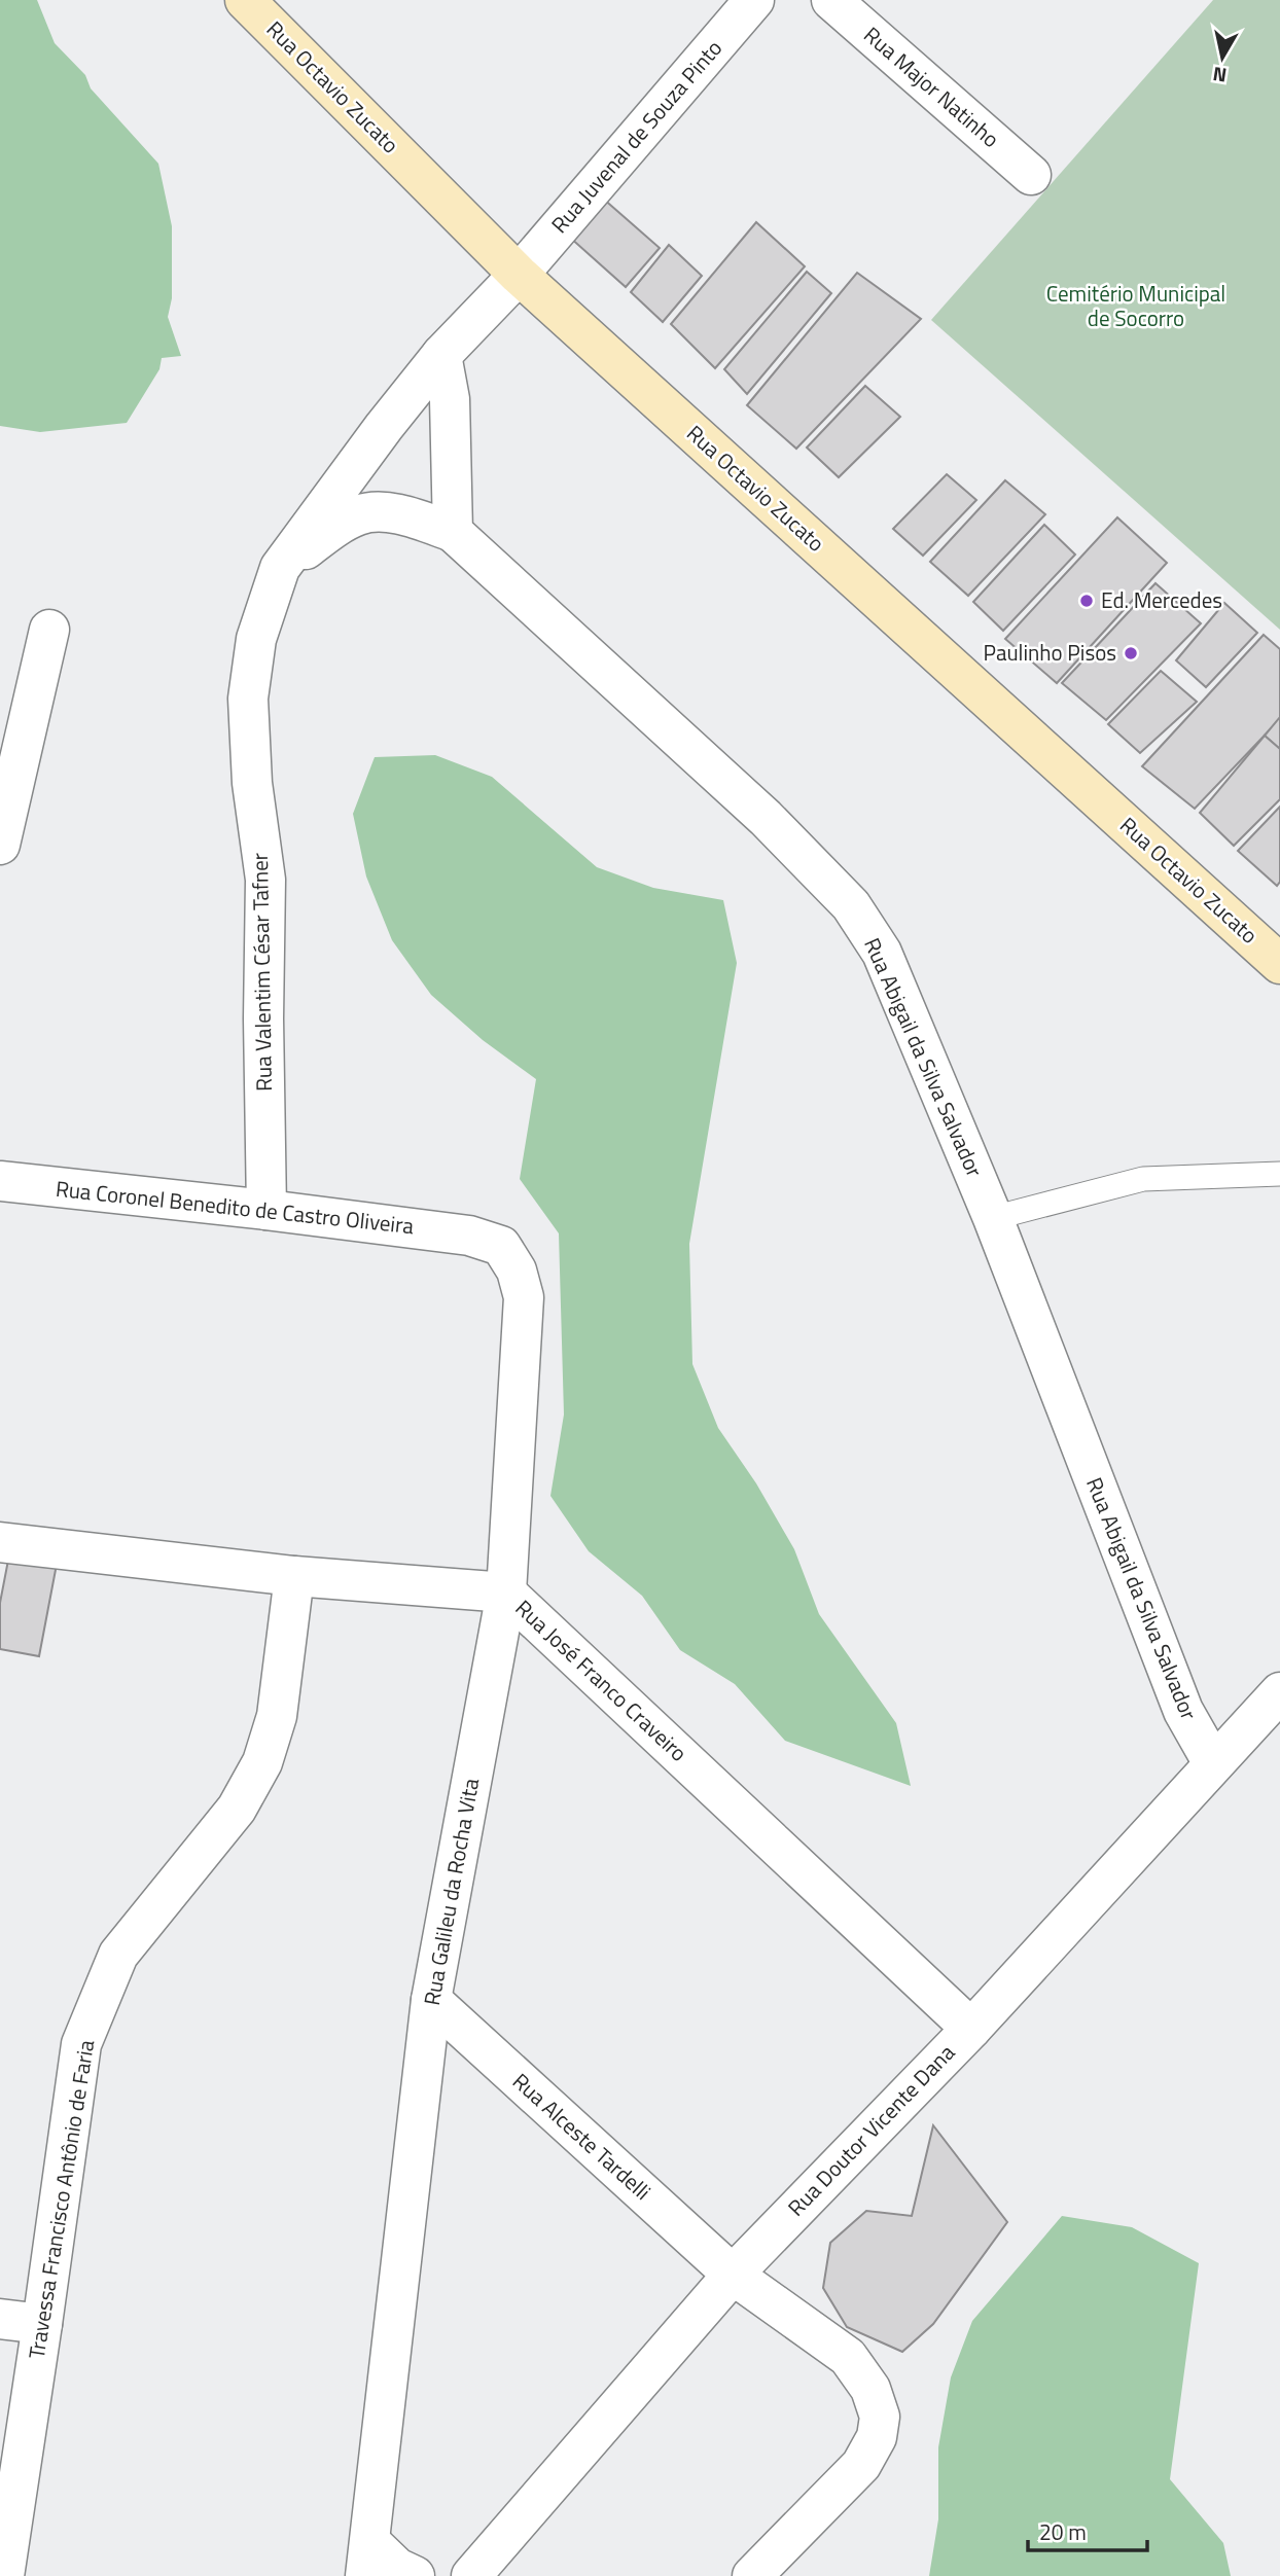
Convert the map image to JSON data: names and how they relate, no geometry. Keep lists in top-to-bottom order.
{
  "streets": {
    "street": [
      "Rua Octavio Zucato",
      "Rua Major Natinho",
      "Rua Juvenal de Souza Pinto",
      "Rua Valentim César Tafner",
      "Rua Abigail da Silva Salvador",
      "Rua Coronel Benedito de Castro Oliveira",
      "Rua José Franco Craveiro",
      "Rua Galileu da Rocha Vita",
      "Rua Doutor Vicente Dana",
      "Rua Alceste Tardelli",
      "Travessa Francisco Antônio de Faria"
    ]
  },
  "crossings": [
    ["Rua Octavio Zucato", "Rua Juvenal de Souza Pinto"],
    ["Rua Octavio Zucato", "Rua Valentim César Tafner"],
    ["Rua Juvenal de Souza Pinto", "Rua Valentim César Tafner"],
    ["Rua Valentim César Tafner", "Rua Coronel Benedito de Castro Oliveira"],
    ["Rua Abigail da Silva Salvador", "Rua Doutor Vicente Dana"],
    ["Rua Coronel Benedito de Castro Oliveira", "Rua Galileu da Rocha Vita"],
    ["Rua José Franco Craveiro", "Rua Galileu da Rocha Vita"],
    ["Rua José Franco Craveiro", "Rua Doutor Vicente Dana"],
    ["Rua José Franco Craveiro", "Travessa Francisco Antônio de Faria"],
    ["Rua Galileu da Rocha Vita", "Rua Alceste Tardelli"],
    ["Rua Doutor Vicente Dana", "Rua Alceste Tardelli"]
  ],
  "parks": ["Cemitério Municipal de Socorro"],
  "places": ["Ed. Mercedes", "Paulinho Pisos"],
  "scale_bar": "20 m",
  "north": "bottom"
}
